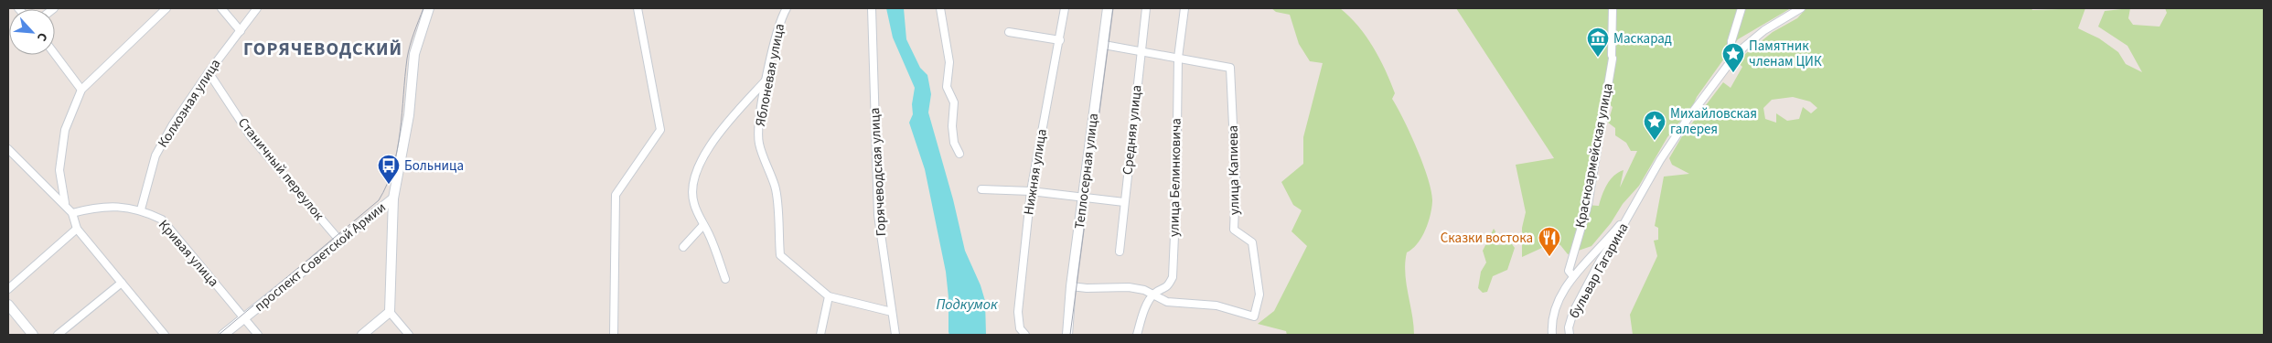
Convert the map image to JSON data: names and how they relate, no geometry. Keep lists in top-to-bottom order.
{
  "streets": {
    "main road": ["Теплосерная улица", "проспект Советской Армии"],
    "street": [
      "Яблоневая улица",
      "Колхозная улица",
      "Средняя улица",
      "Красноармейская улица",
      "Станичный переулок",
      "улица Капиева",
      "Горячеводская улица",
      "Нижняя улица",
      "улица Белинковича",
      "Кривая улица",
      "бульвар Гагарина"
    ]
  },
  "crossings": [
    ["Колхозная улица", "Станичный переулок"],
    ["Колхозная улица", "Кривая улица"],
    ["Красноармейская улица", "бульвар Гагарина"],
    ["Станичный переулок", "проспект Советской Армии"],
    ["улица Капиева", "улица Белинковича"],
    ["Кривая улица", "проспект Советской Армии"]
  ],
  "districts": ["ГОРЯЧЕВОДСКИЙ"],
  "water": ["Подкумок"],
  "places": {
    "museum": ["Маскарад"],
    "place": ["Памятник членам ЦИК", "Михайловская галерея"],
    "bus stop": ["Больница"],
    "restaurant": ["Сказки востока"]
  },
  "north": "bottom right"
}
